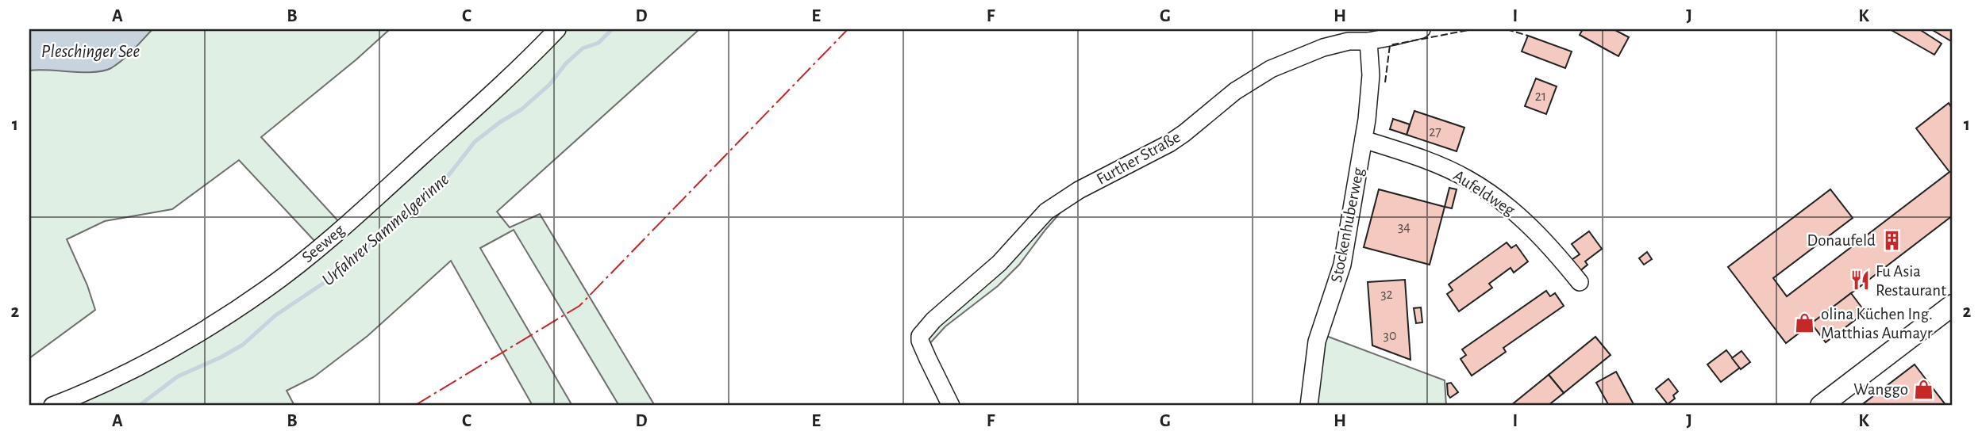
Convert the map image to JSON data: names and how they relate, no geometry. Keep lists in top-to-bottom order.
{
  "streets": {
    "street": [
      "Further Straße",
      "Aufeldweg",
      "Stockenhuberweg",
      "Seeweg"
    ]
  },
  "crossings": [
    ["Further Straße", "Stockenhuberweg"],
    ["Aufeldweg", "Stockenhuberweg"]
  ],
  "water": ["Pleschinger See", "Urfahrer Sammelgerinne"],
  "places": {
    "building": ["Donaufeld"],
    "restaurant": ["Fu Asia Restaurant"],
    "shop": ["olina Küchen Ing. Matthias Aumayr", "Wanggo"]
  },
  "house_numbers": [
    "21",
    "27",
    "34",
    "32",
    "30"
  ],
  "grid": {
    "columns": [
      "A",
      "B",
      "C",
      "D",
      "E",
      "F",
      "G",
      "H",
      "I",
      "J",
      "K"
    ],
    "rows": ["1", "2"]
  }
}
